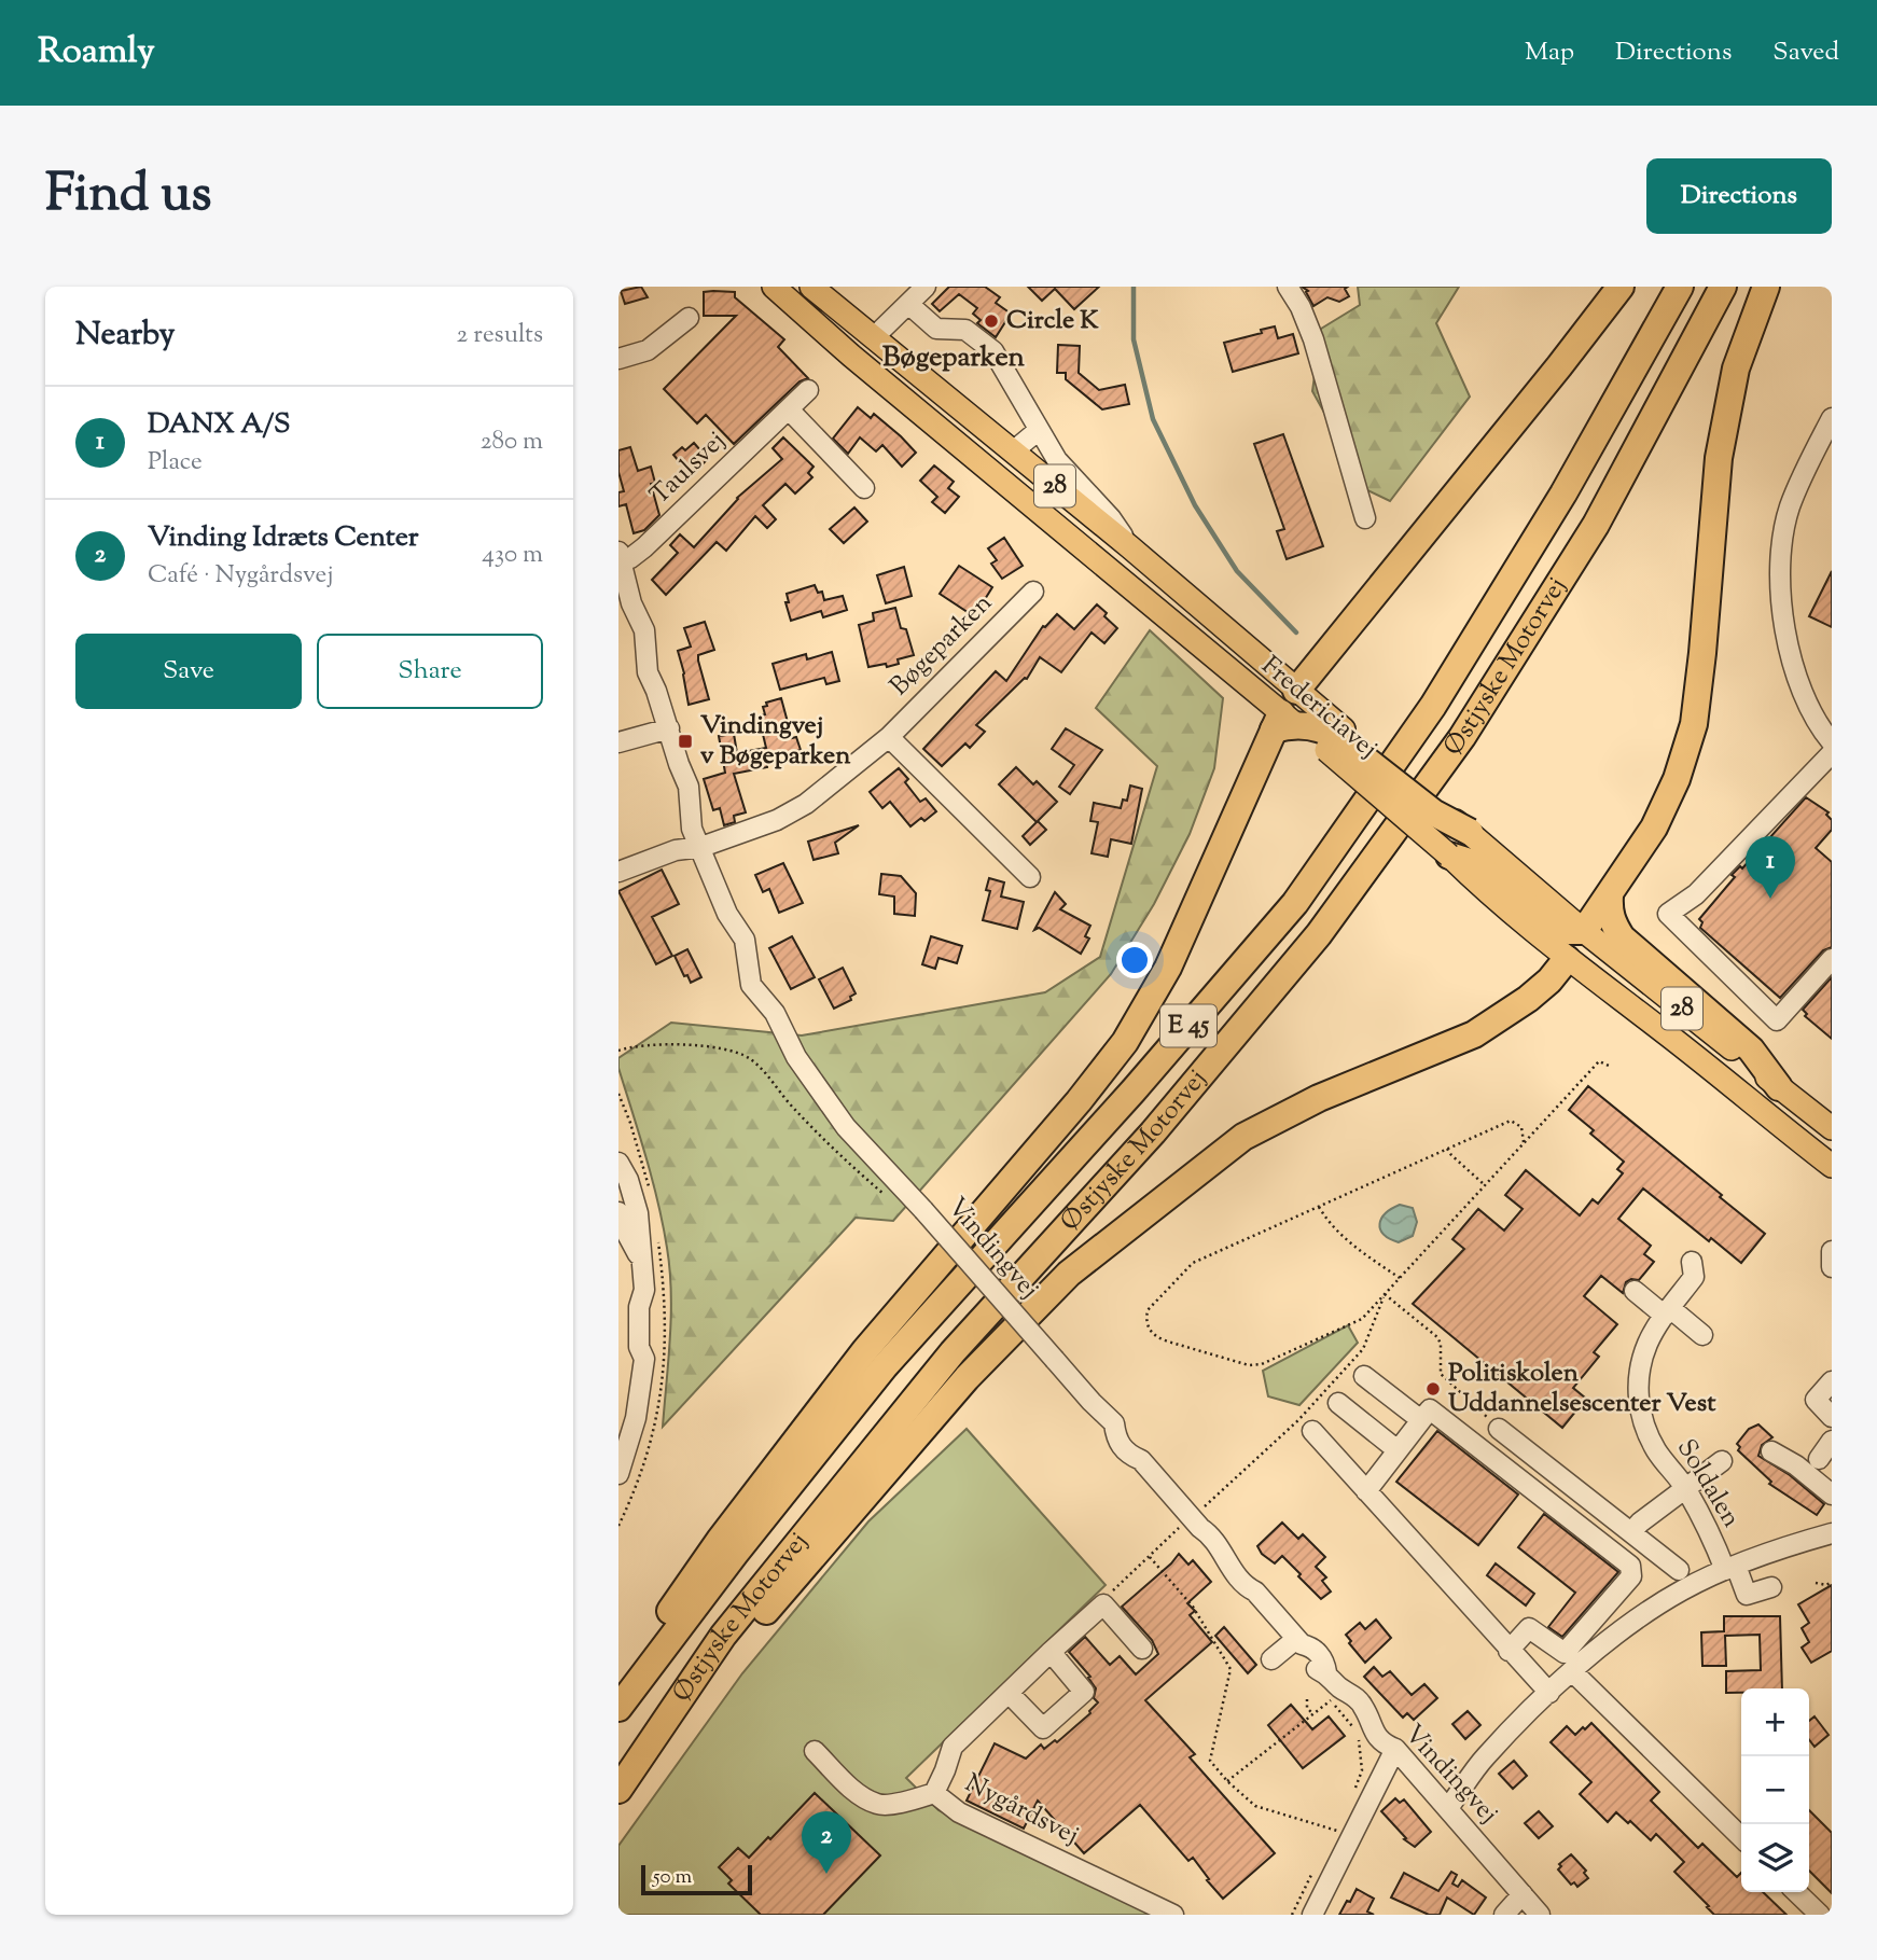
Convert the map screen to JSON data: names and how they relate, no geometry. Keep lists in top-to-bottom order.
{
  "streets": {
    "highway": ["Østjyske Motorvej", "E 45"],
    "main road": ["28", "Fredericiavej"],
    "street": [
      "Taulsvej",
      "Bøgeparken",
      "Vindingvej",
      "Soldalen",
      "Nygårdsvej"
    ]
  },
  "crossings": [
    ["Taulsvej", "Vindingvej"],
    ["Bøgeparken", "Vindingvej"],
    ["Vindingvej", "Soldalen"]
  ],
  "districts": ["Bøgeparken"],
  "places": {
    "other": ["Circle K", "Politiskolen Uddannelsescenter Vest"],
    "transit": ["Vindingvej v Bøgeparken"]
  },
  "scale_bar": "50 m",
  "page": {
    "header": "Roamly",
    "nav": ["Map", "Directions", "Saved"],
    "title": "Find us",
    "buttons": [
      "Directions",
      ["Save", "Share"]
    ],
    "heading": ["Nearby", "2 results"],
    "list": [
      {
        "mark": "1",
        "name": "DANX A/S",
        "note": "Place",
        "value": "280 m"
      },
      {
        "mark": "2",
        "name": "Vinding Idræts Center",
        "note": "Café · Nygårdsvej",
        "value": "430 m"
      }
    ],
    "pins": ["1", "2"],
    "map_buttons": ["+", "−"],
    "scale": "50 m"
  }
}
